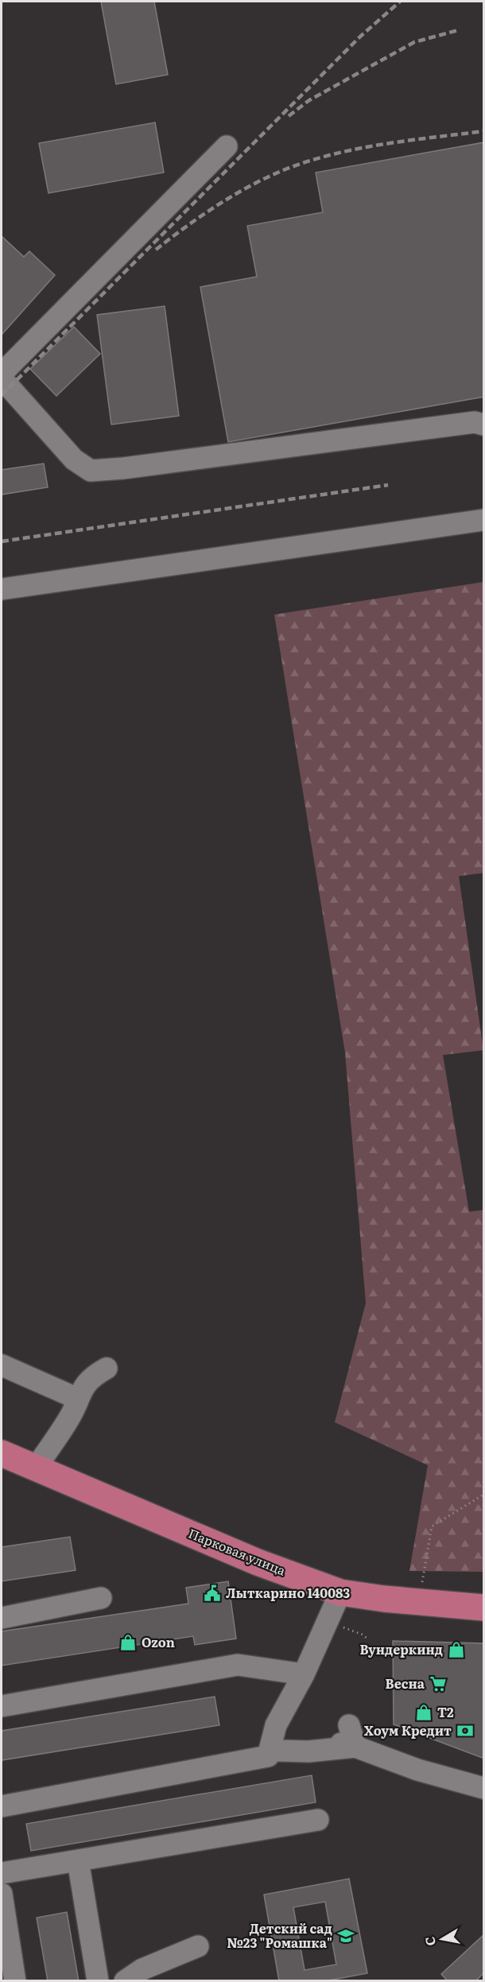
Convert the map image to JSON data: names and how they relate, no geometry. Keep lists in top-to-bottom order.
{
  "streets": {
    "main road": ["Парковая улица"]
  },
  "places": {
    "public building": ["Лыткарино 140083"],
    "shop": ["Ozon", "Вундеркинд", "T2"],
    "supermarket": ["Весна"],
    "bank": ["Хоум Кредит"],
    "school or university": ["Детский сад №23 \"Ромашка\""]
  },
  "north": "left"
}
